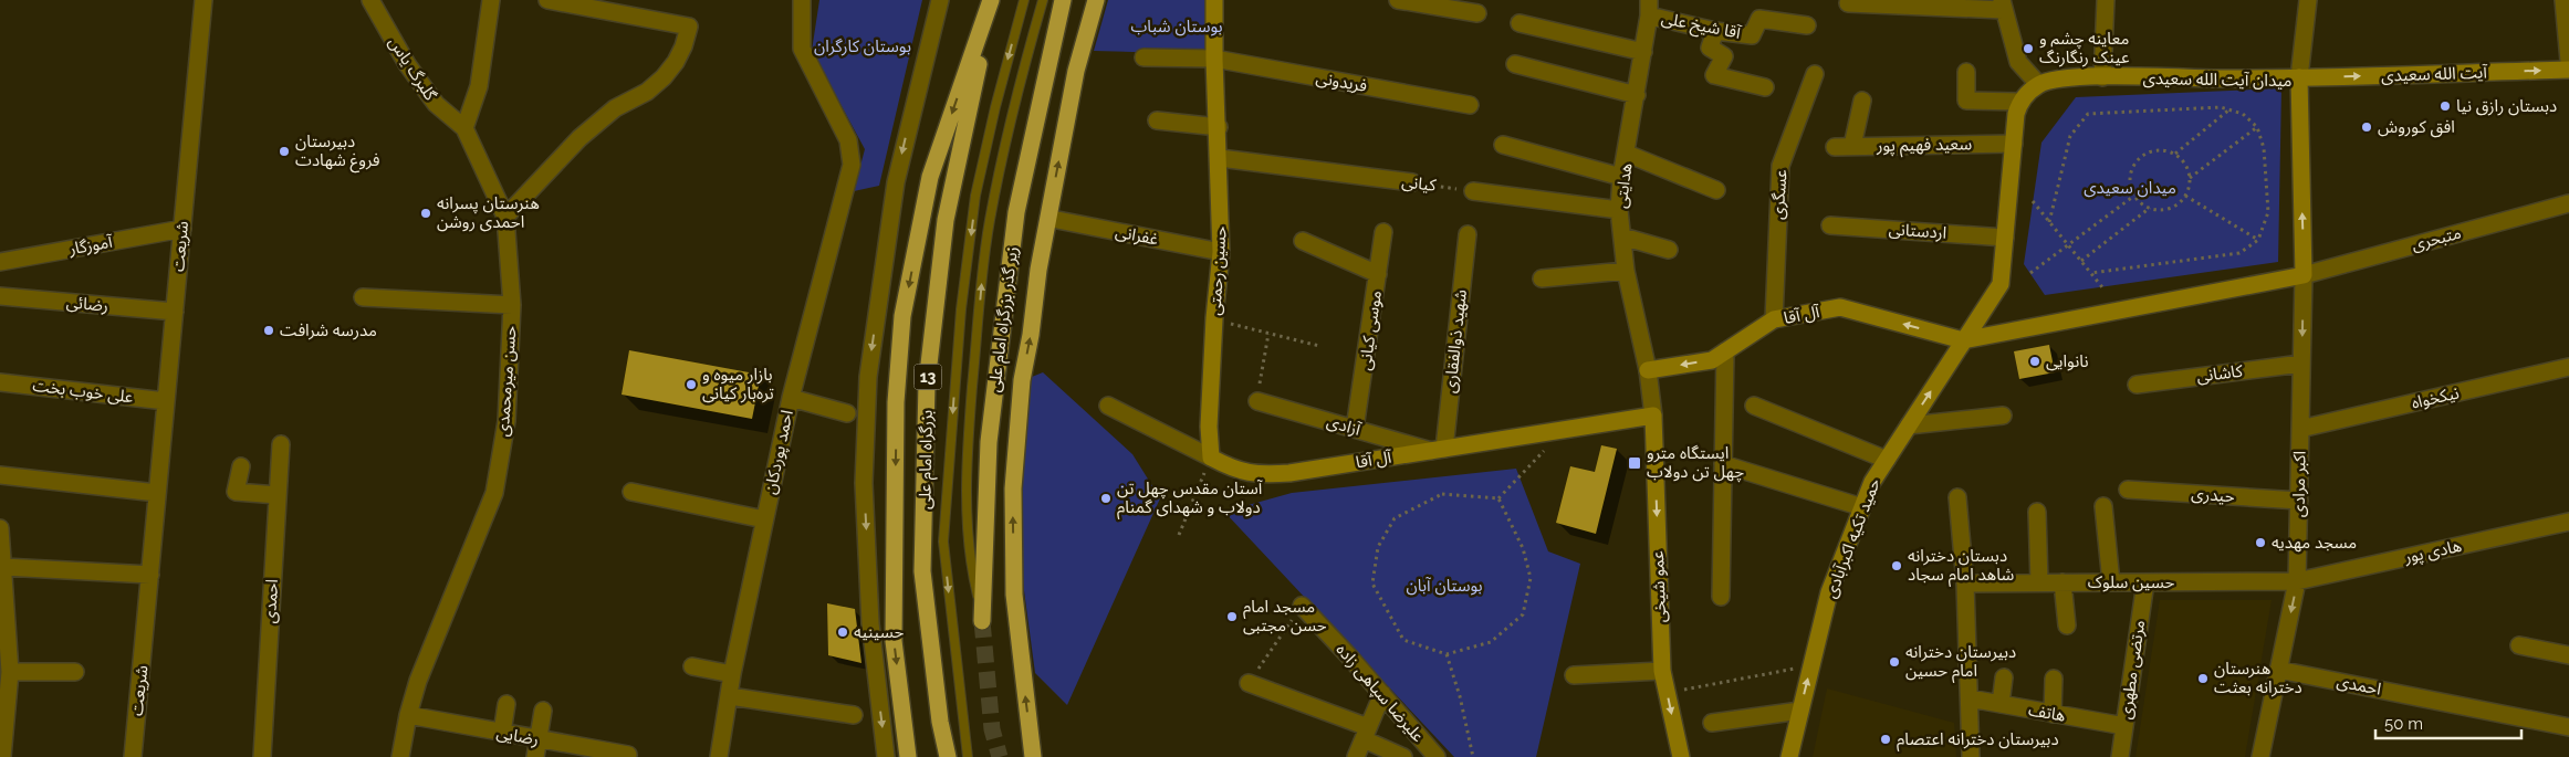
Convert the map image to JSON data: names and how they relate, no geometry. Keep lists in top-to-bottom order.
{
  "streets": {
    "highway": ["زیر گذر بزرگراه امام علی", "13", "بزرگراه امام علی"],
    "main road": [
      "آیت الله سعیدی",
      "میدان آیت الله سعیدی",
      "حسین رحمتی",
      "آل آقا",
      "حمید تکیه اکبرآبادی",
      "عمو شیخی"
    ],
    "street": [
      "آقا شیخ علی",
      "گلبرگ یاس",
      "فریدونی",
      "سعید فهیم پور",
      "کیانی",
      "هدایتی",
      "عسگری",
      "اردستانی",
      "غفرانی",
      "متبحری",
      "آموزگار",
      "شریعت",
      "رضائی",
      "موسی کیانی",
      "شهید ذوالفقاری",
      "کاشانی",
      "حسن میرمحمدی",
      "علی خوب بخت",
      "نیکخواه",
      "آزادی",
      "احمد پوردکان",
      "اکبر مرادی",
      "حیدری",
      "هادی پور",
      "حسین سلوک",
      "احمدی",
      "مرتضی مطهری",
      "علیرضا سپاهی زاده",
      "هاتف",
      "رضایی"
    ]
  },
  "crossings": [
    ["آقا شیخ علی", "هدایتی"],
    ["گلبرگ یاس", "حسن میرمحمدی"],
    ["آیت الله سعیدی", "میدان آیت الله سعیدی"],
    ["میدان آیت الله سعیدی", "متبحری"],
    ["میدان آیت الله سعیدی", "اکبر مرادی"],
    ["فریدونی", "حسین رحمتی"],
    ["کیانی", "حسین رحمتی"],
    ["هدایتی", "آل آقا"],
    ["هدایتی", "عمو شیخی"],
    ["عسگری", "آل آقا"],
    ["غفرانی", "حسین رحمتی"],
    ["متبحری", "اکبر مرادی"],
    ["آموزگار", "شریعت"],
    ["شریعت", "رضائی"],
    ["شریعت", "علی خوب بخت"],
    ["حسین رحمتی", "آل آقا"],
    ["آل آقا", "شهید ذوالفقاری"],
    ["آل آقا", "آزادی"],
    ["آل آقا", "حمید تکیه اکبرآبادی"],
    ["آل آقا", "عمو شیخی"],
    ["موسی کیانی", "آزادی"],
    ["شهید ذوالفقاری", "آزادی"],
    ["کاشانی", "اکبر مرادی"],
    ["حسن میرمحمدی", "رضایی"],
    ["نیکخواه", "اکبر مرادی"],
    ["اکبر مرادی", "حیدری"],
    ["اکبر مرادی", "هادی پور"],
    ["اکبر مرادی", "حسین سلوک"],
    ["اکبر مرادی", "احمدی"],
    ["هادی پور", "حسین سلوک"],
    ["حسین سلوک", "مرتضی مطهری"],
    ["مرتضی مطهری", "هاتف"]
  ],
  "one_way": [
    "آیت الله سعیدی",
    "میدان آیت الله سعیدی",
    "اکبر مرادی",
    "عمو شیخی"
  ],
  "parks": [
    "بوستان شباب",
    "بوستان کارگران",
    "میدان سعیدی",
    "بوستان آبان"
  ],
  "places": {
    "other": [
      "معاینه چشم و عینک رنگارنگ",
      "دبستان رازق نیا",
      "افق کوروش",
      "دبیرستان فروغ شهادت",
      "هنرستان پسرانه احمدی روشن",
      "مدرسه شرافت",
      "نانوایی",
      "بازار میوه و تره‌بار کیانی",
      "آستان مقدس چهل تن دولاب و شهدای گمنام",
      "مسجد مهدیه",
      "دبستان دخترانه شاهد امام سجاد",
      "مسجد امام حسن مجتبی",
      "حسینیه",
      "دبیرستان دخترانه امام حسین",
      "هنرستان دخترانه بعثت",
      "دبیرستان دخترانه اعتصام"
    ],
    "transit": ["ایستگاه مترو چهل تن دولاب"]
  },
  "scale_bar": "50 m"
}
